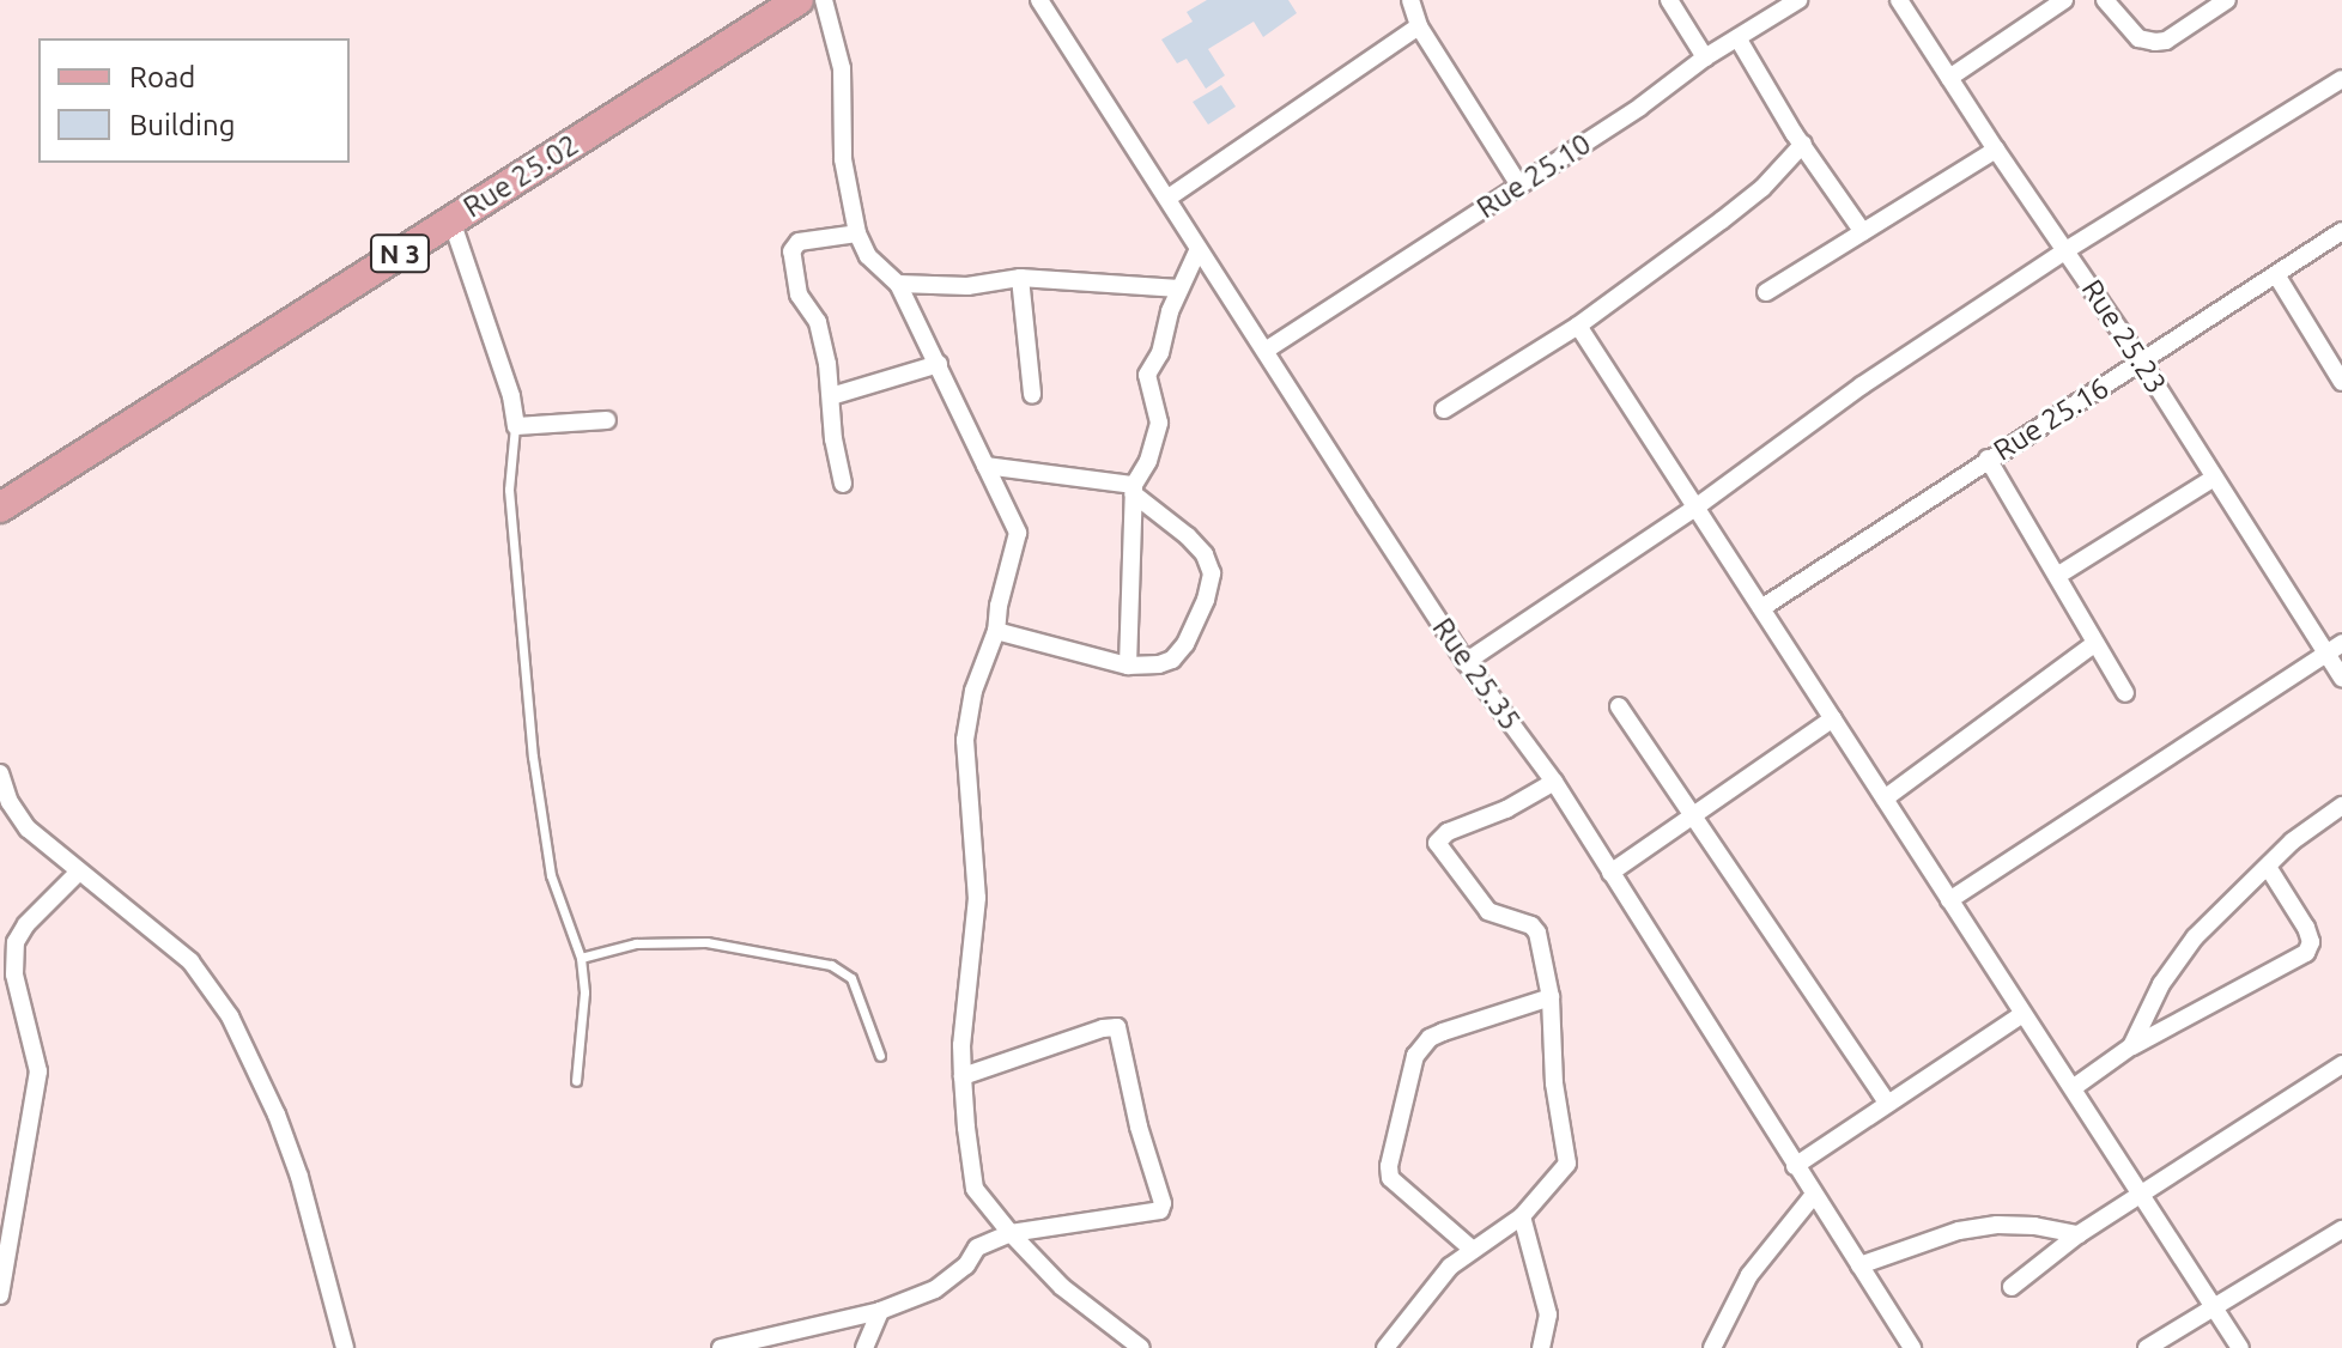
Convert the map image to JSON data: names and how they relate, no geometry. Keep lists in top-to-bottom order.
{
  "streets": {
    "main road": ["Rue 25.02", "N 3"],
    "street": [
      "Rue 25.10",
      "Rue 25.23",
      "Rue 25.16",
      "Rue 25.35"
    ]
  },
  "crossings": [
    ["Rue 25.10", "Rue 25.35"],
    ["Rue 25.23", "Rue 25.16"]
  ],
  "legend": ["Road", "Building"]
}
